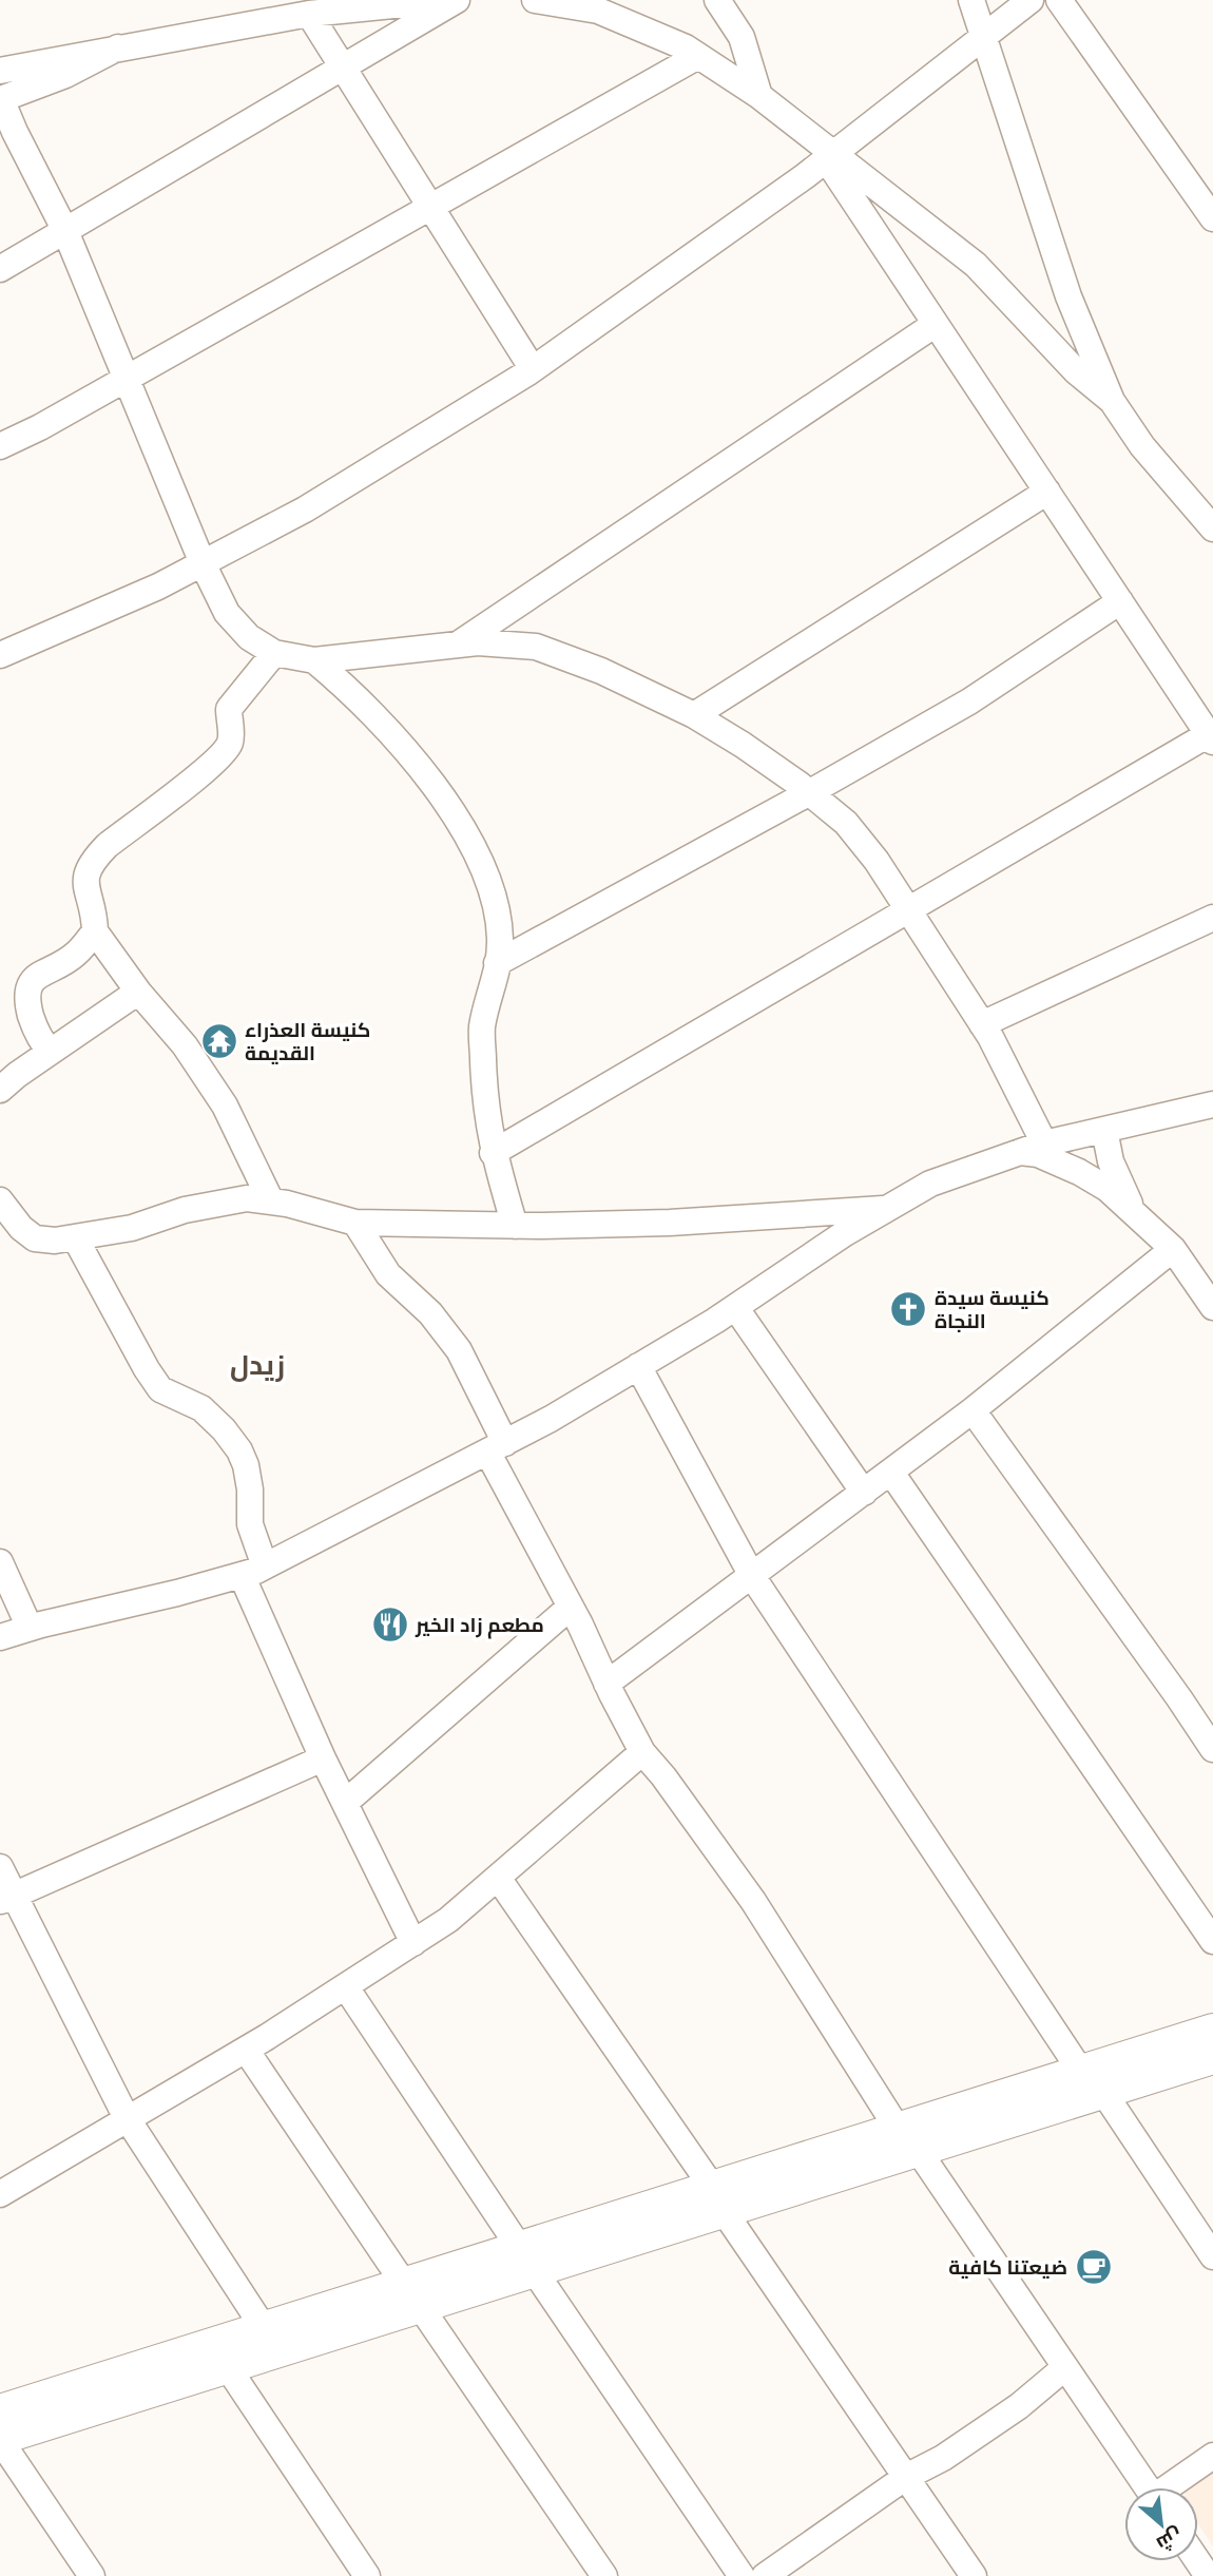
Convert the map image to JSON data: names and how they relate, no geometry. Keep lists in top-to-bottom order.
{
  "districts": ["زيدل"],
  "places": {
    "temple": ["كنيسة العذراء القديمة"],
    "church": ["كنيسة سيدة النجاة"],
    "restaurant": ["مطعم زاد الخير"],
    "cafe": ["ضيعتنا كافية"]
  },
  "north": "bottom right"
}
